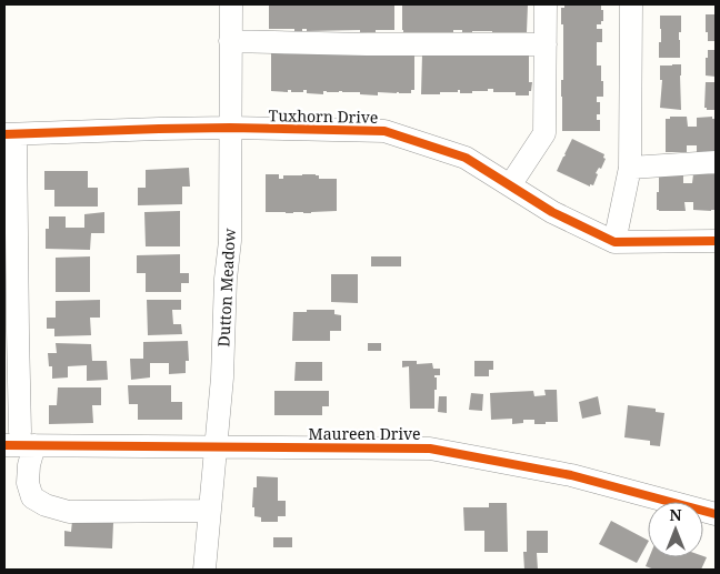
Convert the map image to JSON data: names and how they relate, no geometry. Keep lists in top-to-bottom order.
{
  "streets": {
    "street": ["Tuxhorn Drive", "Dutton Meadow", "Maureen Drive"]
  },
  "crossings": [
    ["Tuxhorn Drive", "Dutton Meadow"],
    ["Dutton Meadow", "Maureen Drive"]
  ],
  "north": "top"
}
